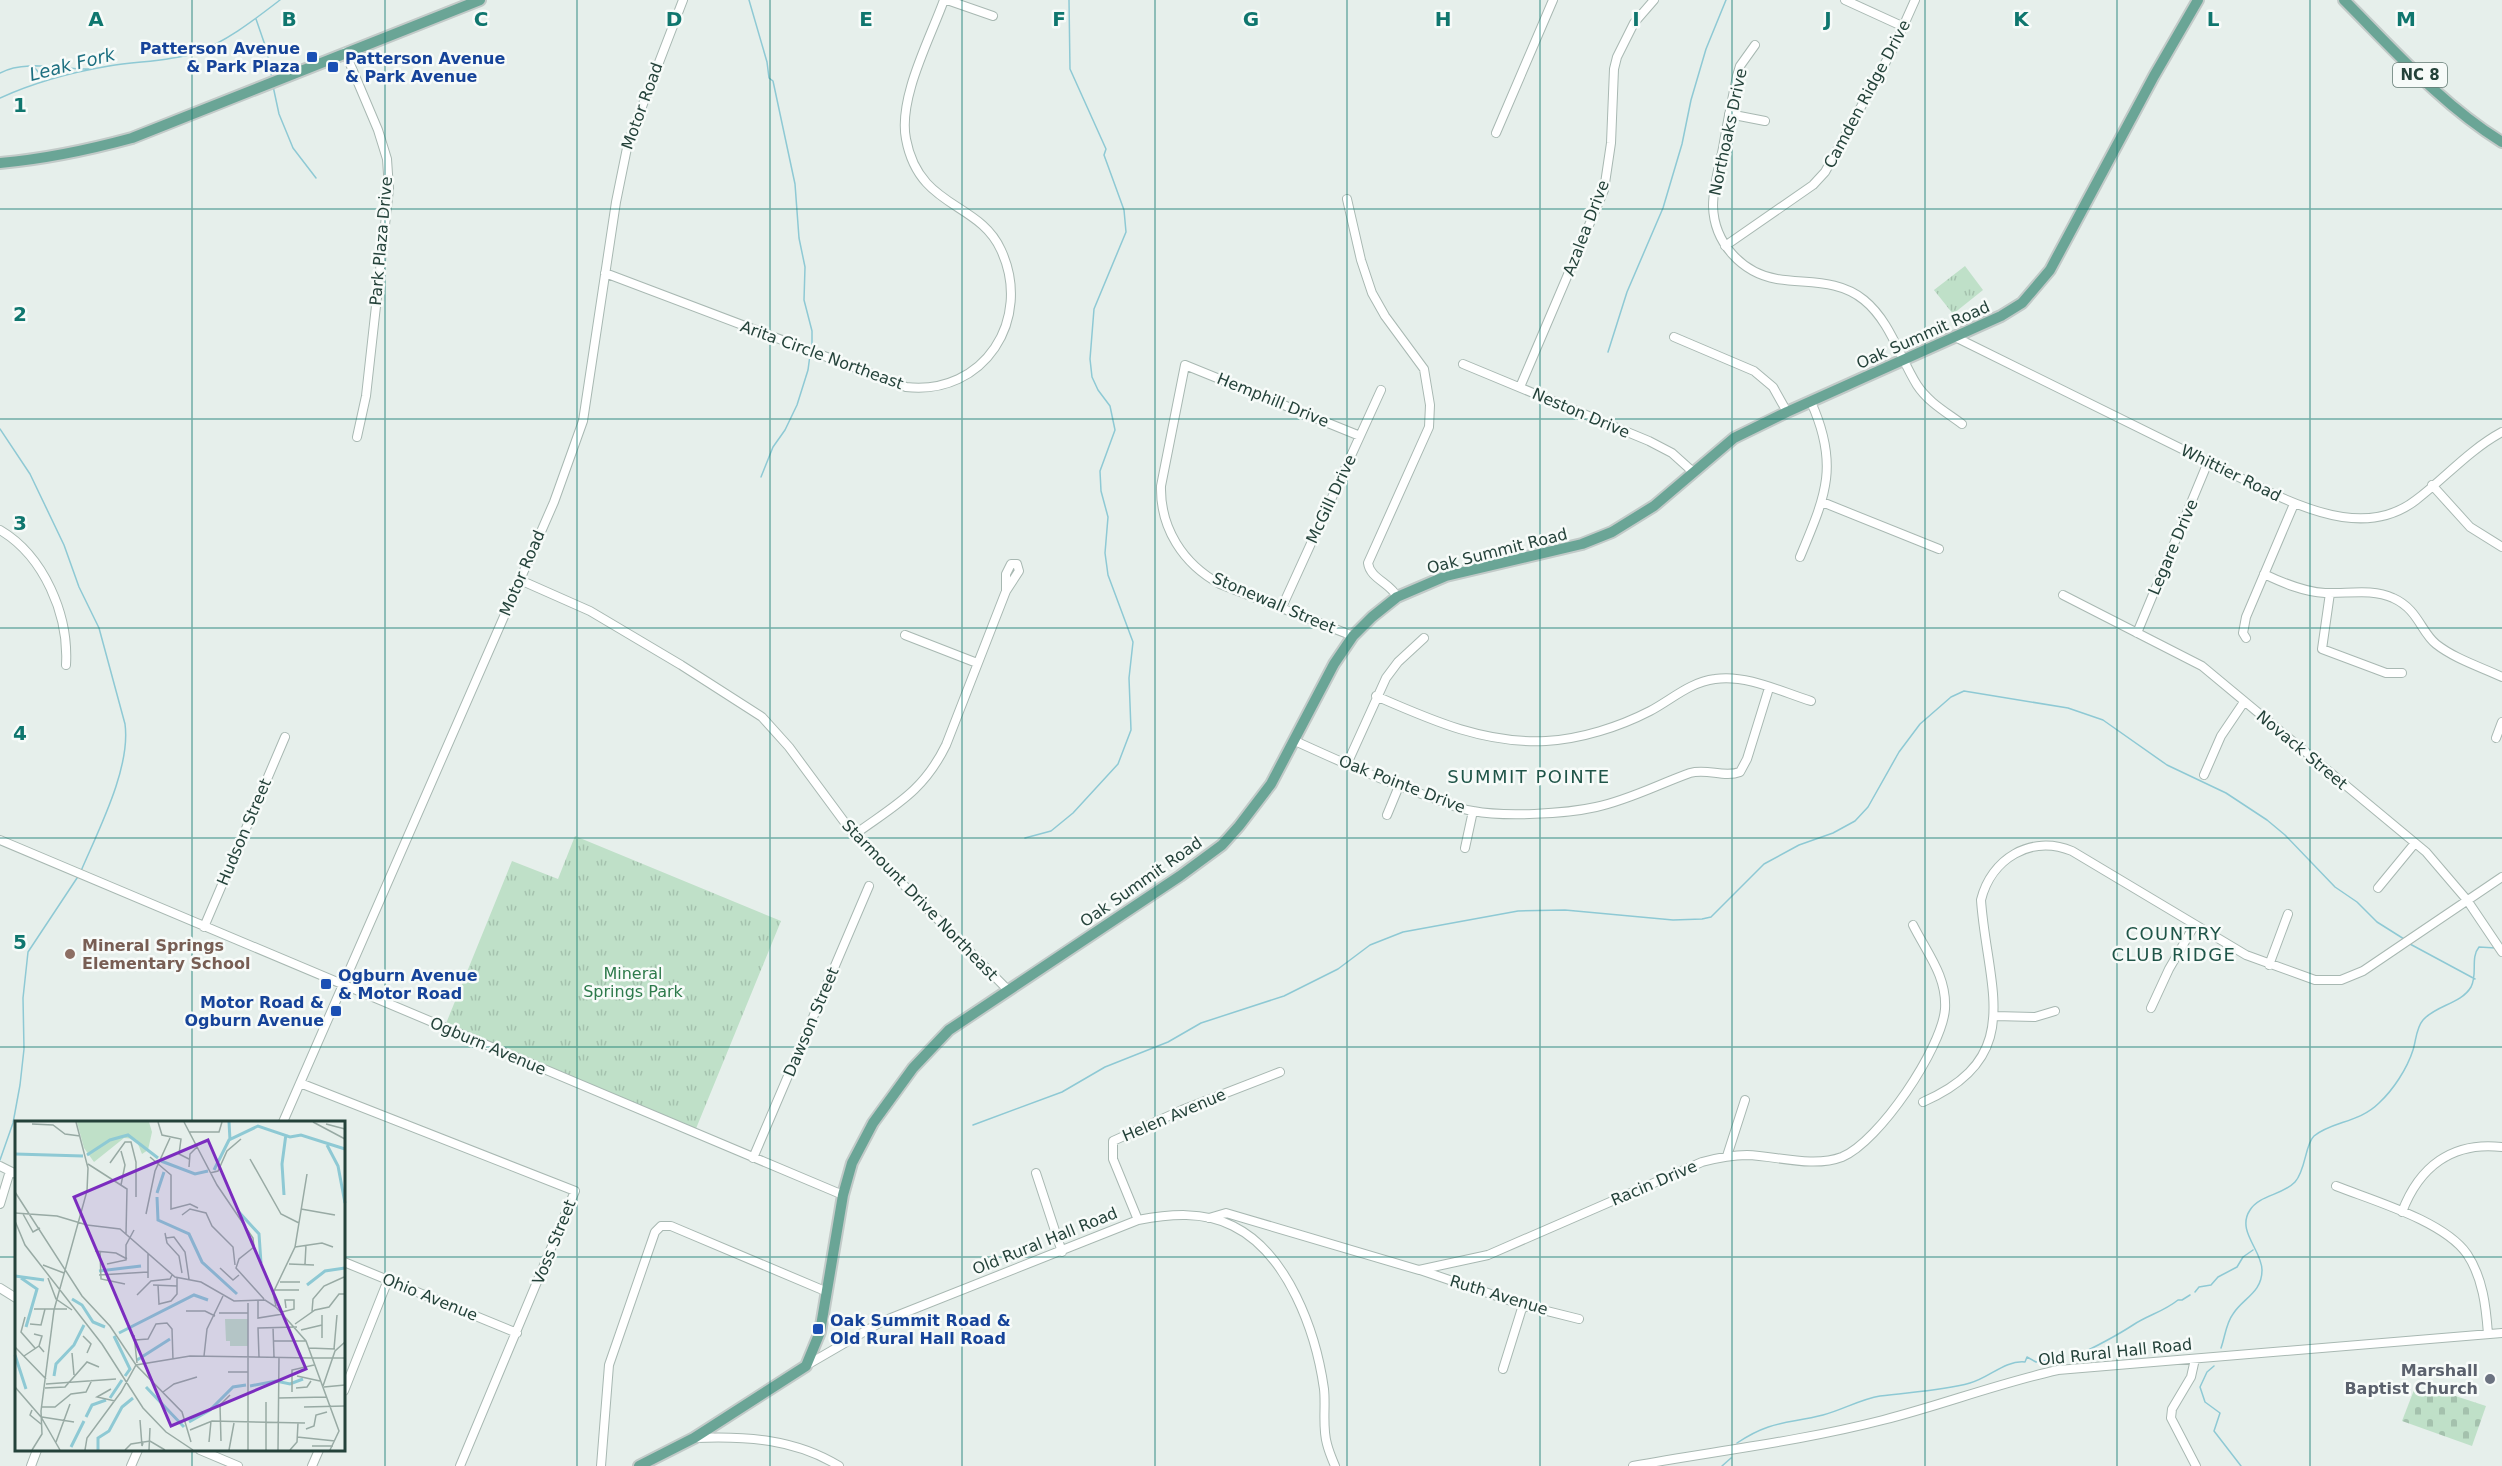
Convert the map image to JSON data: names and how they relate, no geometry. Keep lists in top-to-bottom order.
{
  "streets": {
    "main road": ["NC 8", "Oak Summit Road", "Old Rural Hall Road"],
    "street": [
      "Camden Ridge Drive",
      "Motor Road",
      "Northoaks Drive",
      "Azalea Drive",
      "Park Plaza Drive",
      "Arita Circle Northeast",
      "Hemphill Drive",
      "Neston Drive",
      "Whittier Road",
      "McGill Drive",
      "Legare Drive",
      "Stonewall Street",
      "Novack Street",
      "Oak Pointe Drive",
      "Hudson Street",
      "Starmount Drive Northeast",
      "Dawson Street",
      "Ogburn Avenue",
      "Helen Avenue",
      "Racin Drive",
      "Voss Street",
      "Ruth Avenue",
      "Ohio Avenue"
    ]
  },
  "crossings": [
    ["Camden Ridge Drive", "Northoaks Drive"],
    ["Motor Road", "Arita Circle Northeast"],
    ["Motor Road", "Starmount Drive Northeast"],
    ["Motor Road", "Ogburn Avenue"],
    ["Motor Road", "Voss Street"],
    ["Northoaks Drive", "Oak Summit Road"],
    ["Azalea Drive", "Neston Drive"],
    ["Oak Summit Road", "Neston Drive"],
    ["Oak Summit Road", "Whittier Road"],
    ["Oak Summit Road", "Stonewall Street"],
    ["Oak Summit Road", "Oak Pointe Drive"],
    ["Oak Summit Road", "Starmount Drive Northeast"],
    ["Oak Summit Road", "Ogburn Avenue"],
    ["Oak Summit Road", "Old Rural Hall Road"],
    ["Hemphill Drive", "McGill Drive"],
    ["Hemphill Drive", "Stonewall Street"],
    ["Whittier Road", "Legare Drive"],
    ["McGill Drive", "Stonewall Street"],
    ["Legare Drive", "Novack Street"],
    ["Hudson Street", "Ogburn Avenue"],
    ["Dawson Street", "Ogburn Avenue"],
    ["Helen Avenue", "Old Rural Hall Road"],
    ["Racin Drive", "Old Rural Hall Road"],
    ["Racin Drive", "Ruth Avenue"],
    ["Voss Street", "Ohio Avenue"]
  ],
  "districts": ["SUMMIT POINTE", "COUNTRY CLUB RIDGE"],
  "water": ["Leak Fork"],
  "parks": ["Mineral Springs Park"],
  "places": {
    "transit": [
      "Patterson Avenue & Park Plaza",
      "Patterson Avenue & Park Avenue",
      "Ogburn Avenue & Motor Road",
      "Motor Road & Ogburn Avenue",
      "Oak Summit Road & Old Rural Hall Road"
    ],
    "other": ["Mineral Springs Elementary School", "Marshall Baptist Church"]
  },
  "grid": {
    "columns": [
      "A",
      "B",
      "C",
      "D",
      "E",
      "F",
      "G",
      "H",
      "I",
      "J",
      "K",
      "L",
      "M"
    ],
    "rows": [
      "1",
      "2",
      "3",
      "4",
      "5"
    ]
  }
}
